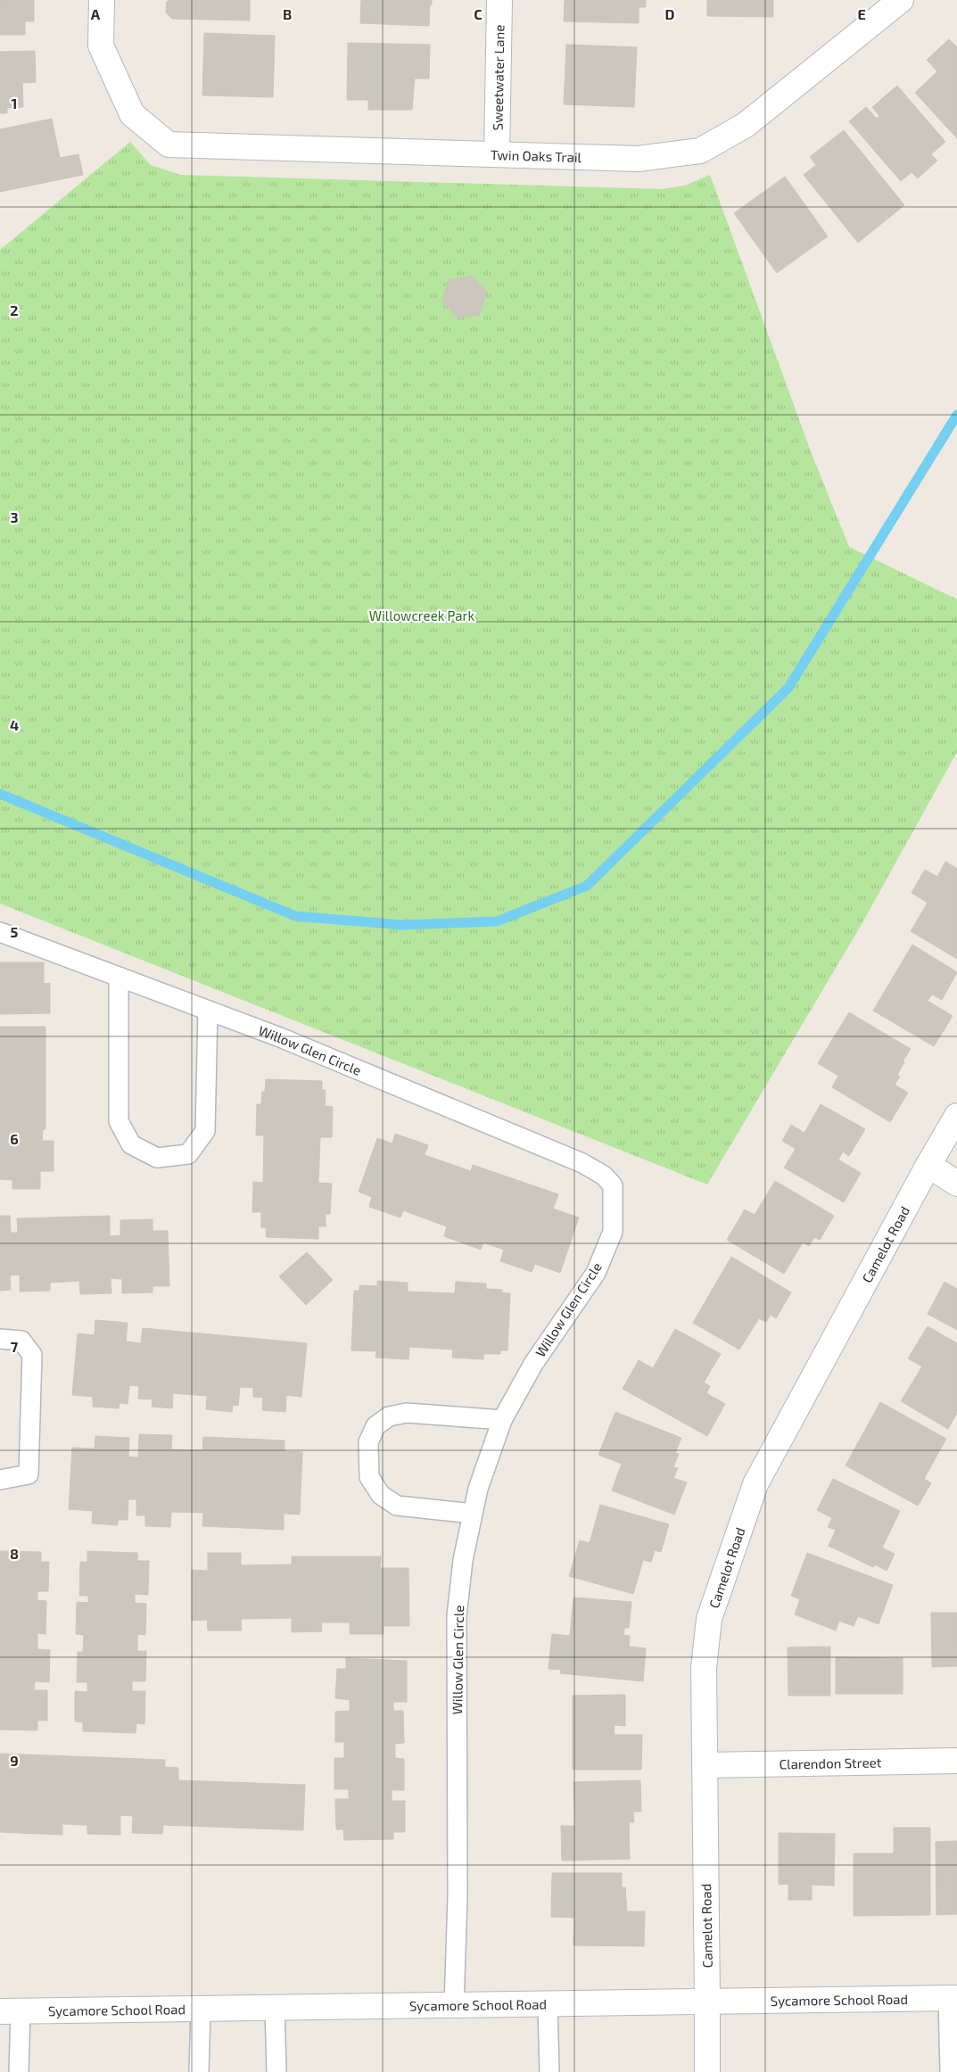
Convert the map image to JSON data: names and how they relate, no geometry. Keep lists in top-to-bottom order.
{
  "streets": {
    "street": [
      "Sweetwater Lane",
      "Twin Oaks Trail",
      "Camelot Road",
      "Clarendon Street",
      "Sycamore School Road"
    ],
    "lane": ["Willow Glen Circle"]
  },
  "crossings": [
    ["Sweetwater Lane", "Twin Oaks Trail"],
    ["Willow Glen Circle", "Sycamore School Road"],
    ["Camelot Road", "Clarendon Street"],
    ["Camelot Road", "Sycamore School Road"]
  ],
  "parks": ["Willowcreek Park"],
  "grid": {
    "columns": [
      "A",
      "B",
      "C",
      "D",
      "E"
    ],
    "rows": [
      "1",
      "2",
      "3",
      "4",
      "5",
      "6",
      "7",
      "8",
      "9"
    ]
  }
}
